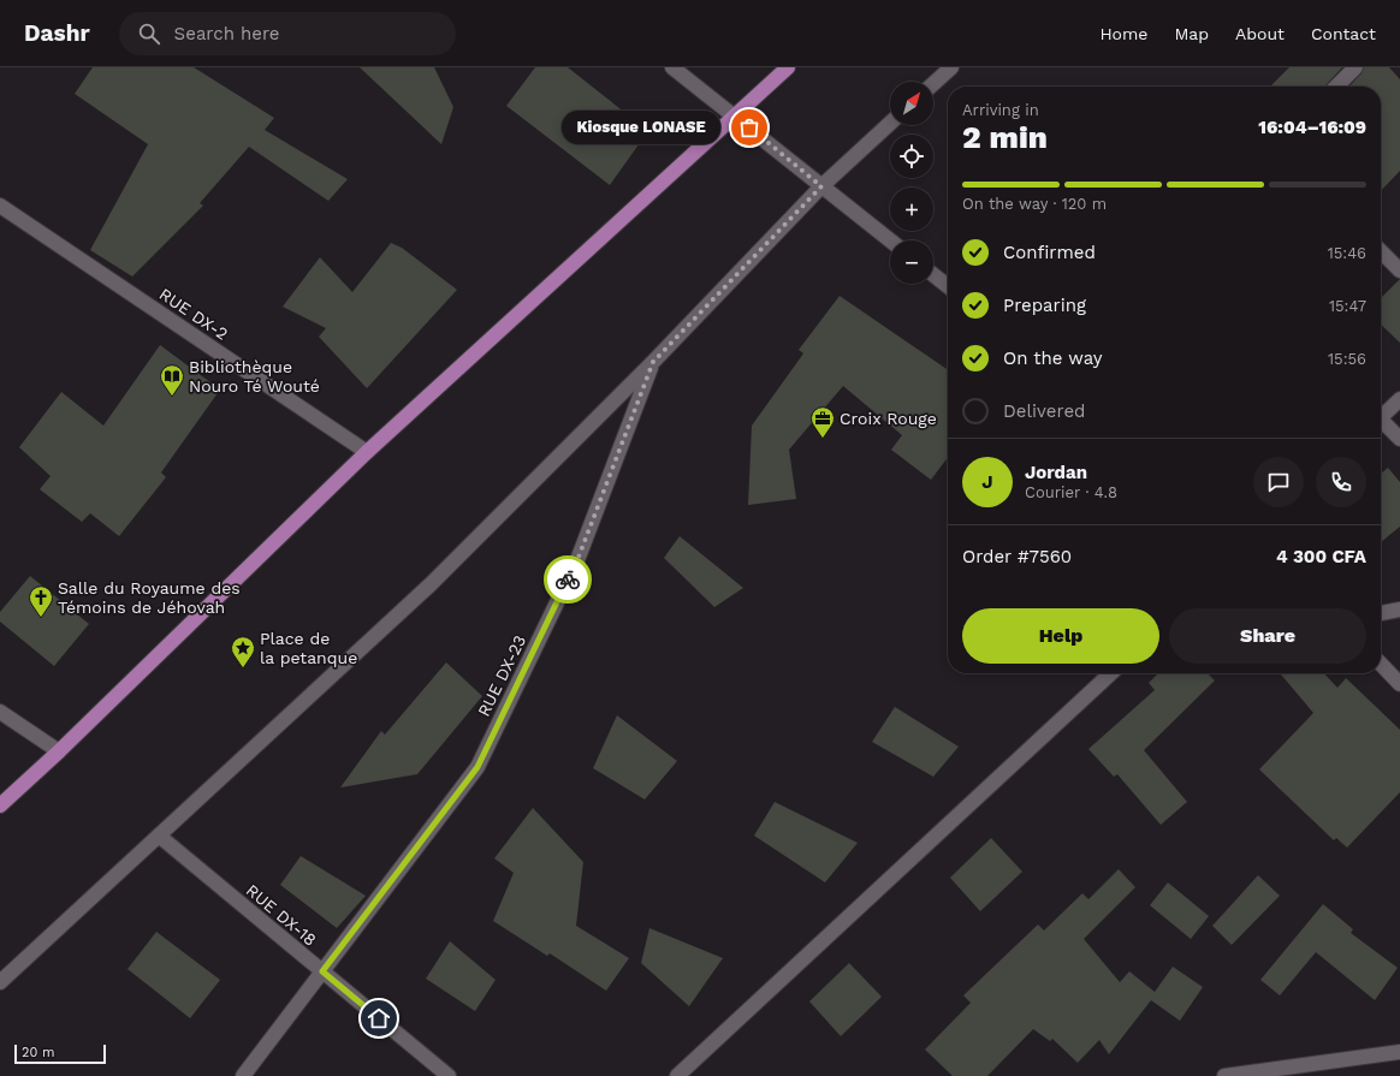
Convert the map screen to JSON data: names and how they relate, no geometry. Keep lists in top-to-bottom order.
{
  "streets": {
    "street": ["RUE DX-2", "RUE DX-23", "RUE DX-18"]
  },
  "crossings": [
    ["RUE DX-23", "RUE DX-18"]
  ],
  "places": {
    "other": ["Kiosque LONASE"],
    "library": ["Bibliothèque Nouro Té Wouté"],
    "office": ["Croix Rouge"],
    "church": ["Salle du Royaume des Témoins de Jéhovah"],
    "place": ["Place de la petanque"]
  },
  "scale_bar": "20 m",
  "north": "top right",
  "page": {
    "header": "Dashr",
    "search": "Search here",
    "nav": [
      "Home",
      "Map",
      "About",
      "Contact"
    ],
    "map_buttons": ["+", "−"],
    "heading": ["2 min", "Arriving in", "16:04–16:09"],
    "panel": [
      "Jordan",
      "Courier · 4.8",
      "Order #7560",
      "4 300 CFA"
    ],
    "bubble": "Kiosque LONASE",
    "bar": "On the way · 120 m",
    "list": [
      ["Confirmed", "15:46"],
      ["Preparing", "15:47"],
      ["On the way", "15:56"],
      "Delivered"
    ],
    "round": "J",
    "buttons": ["Help", "Share"],
    "scale": "20 m"
  }
}
